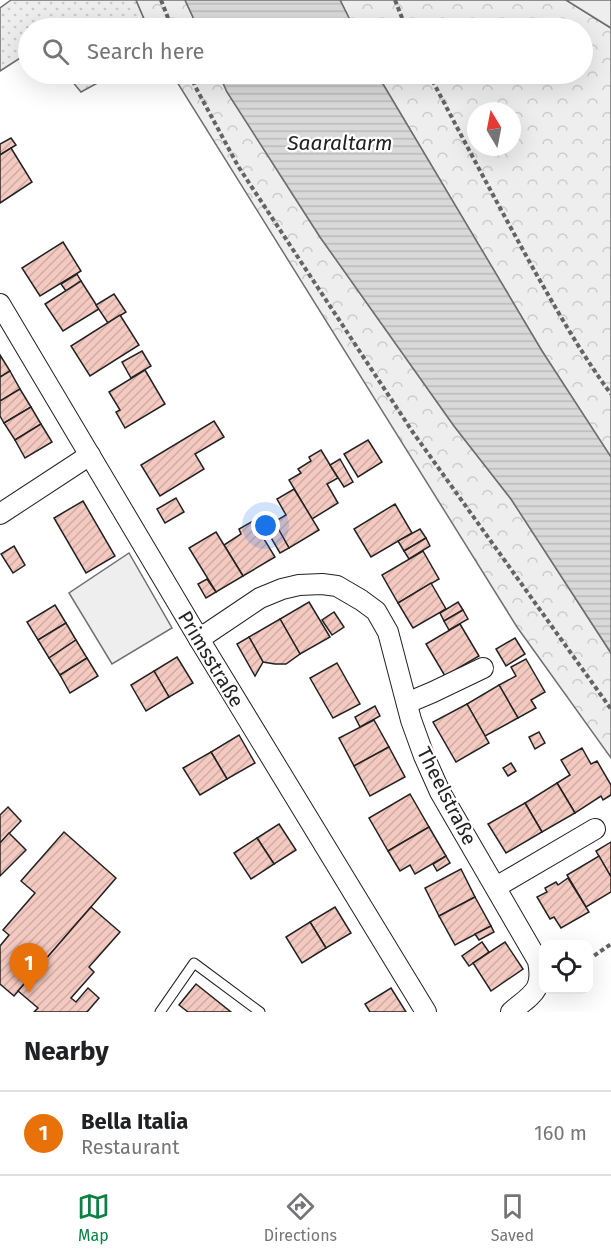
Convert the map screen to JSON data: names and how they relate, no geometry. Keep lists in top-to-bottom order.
{
  "streets": {
    "street": ["Primsstraße", "Theelstraße"]
  },
  "crossings": [
    ["Primsstraße", "Theelstraße"]
  ],
  "water": ["Saaraltarm"],
  "north": "top",
  "page": {
    "search": "Search here",
    "pins": "1",
    "heading": "Nearby",
    "list": [
      {
        "mark": "1",
        "name": "Bella Italia",
        "note": "Restaurant",
        "value": "160 m"
      }
    ],
    "nav": ["Map", "Directions", "Saved"]
  }
}
